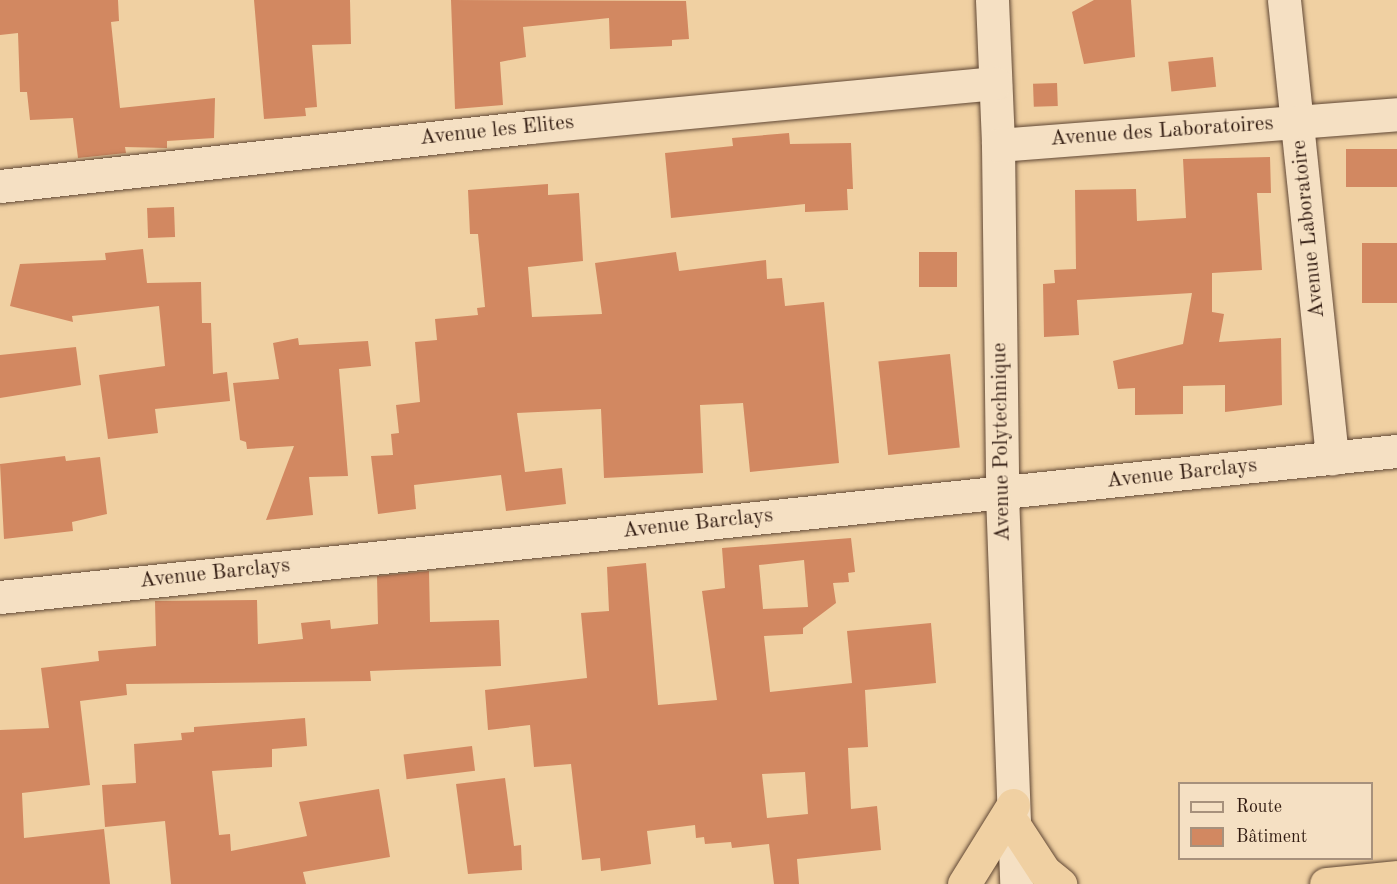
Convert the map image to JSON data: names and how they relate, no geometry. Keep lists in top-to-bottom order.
{
  "streets": {
    "street": [
      "Avenue les Elites",
      "Avenue des Laboratoires",
      "Avenue Laboratoire",
      "Avenue Polytechnique",
      "Avenue Barclays"
    ]
  },
  "crossings": [
    ["Avenue les Elites", "Avenue Polytechnique"],
    ["Avenue des Laboratoires", "Avenue Laboratoire"],
    ["Avenue des Laboratoires", "Avenue Polytechnique"],
    ["Avenue Laboratoire", "Avenue Barclays"],
    ["Avenue Polytechnique", "Avenue Barclays"]
  ],
  "legend": ["Route", "Bâtiment"]
}
